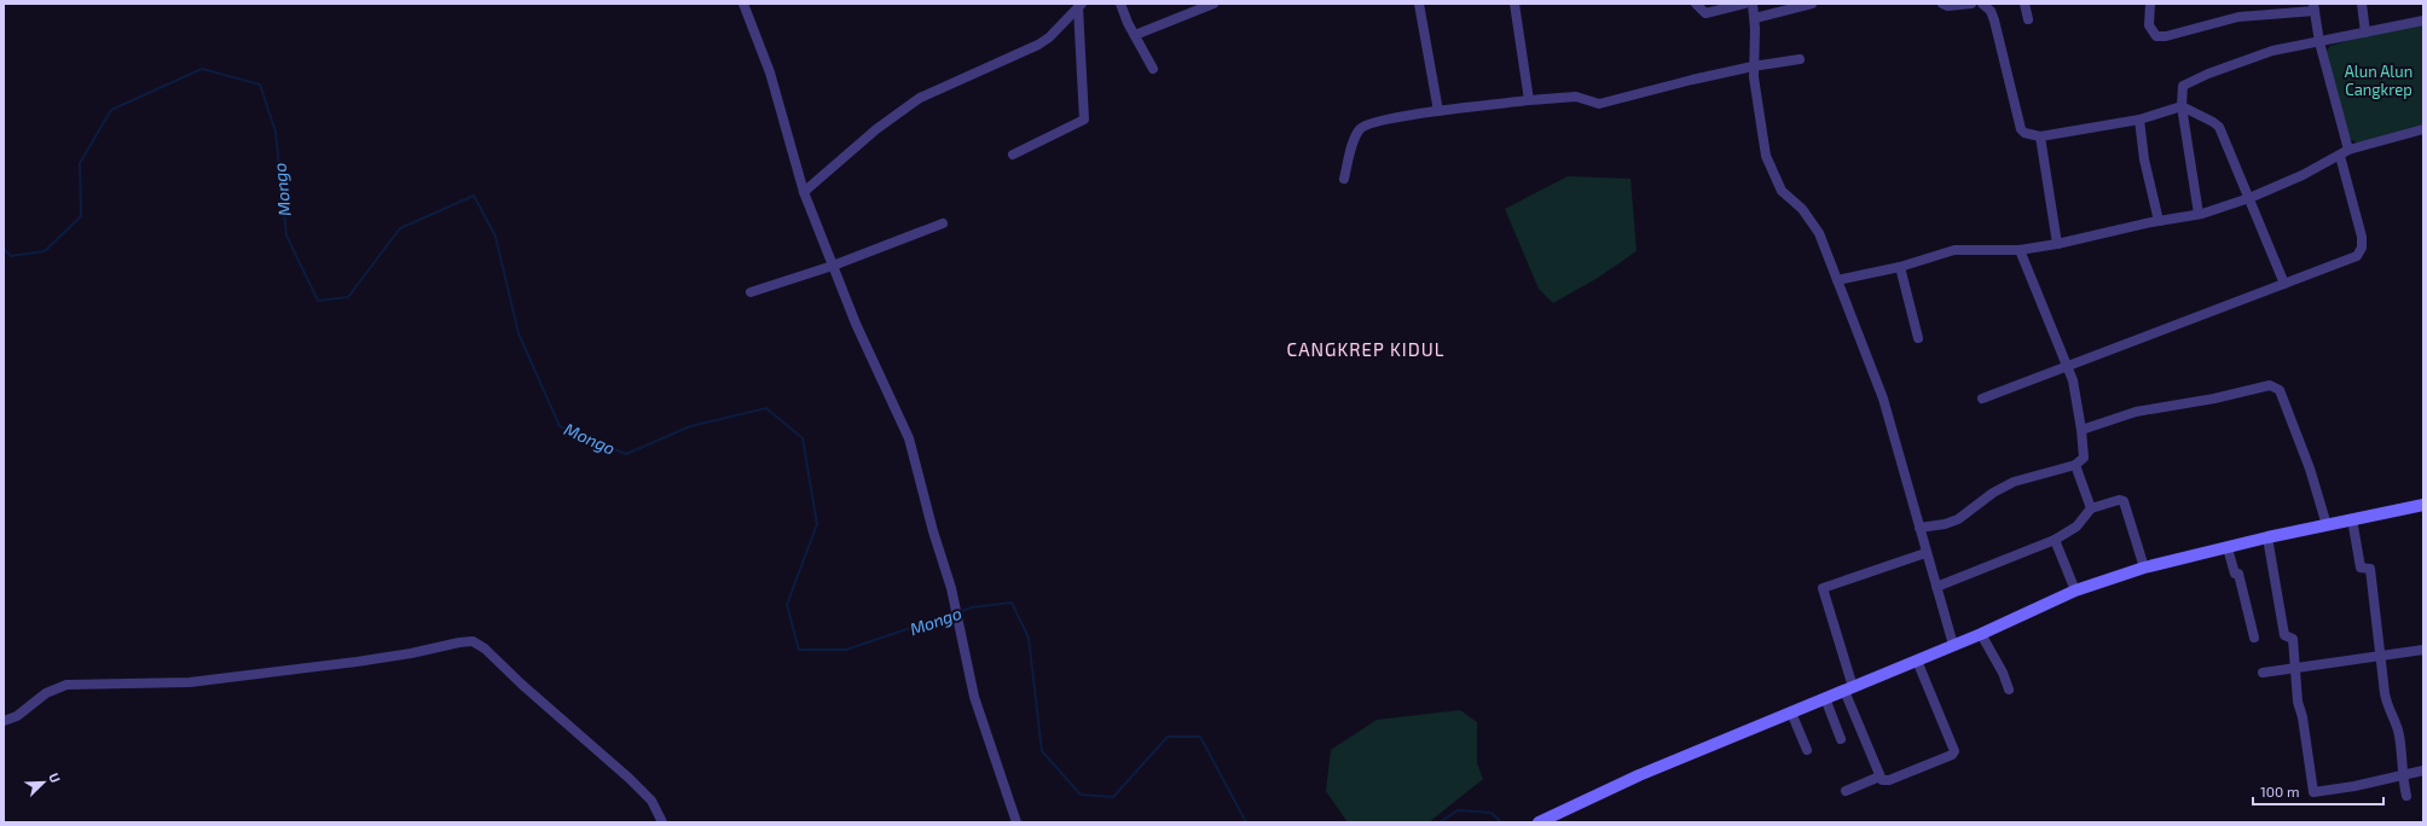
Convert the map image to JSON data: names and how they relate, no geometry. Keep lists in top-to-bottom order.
{
  "districts": ["CANGKREP KIDUL"],
  "water": ["Mongo"],
  "parks": ["Alun Alun Cangkrep"],
  "scale_bar": "100 m",
  "north": "top right"
}
